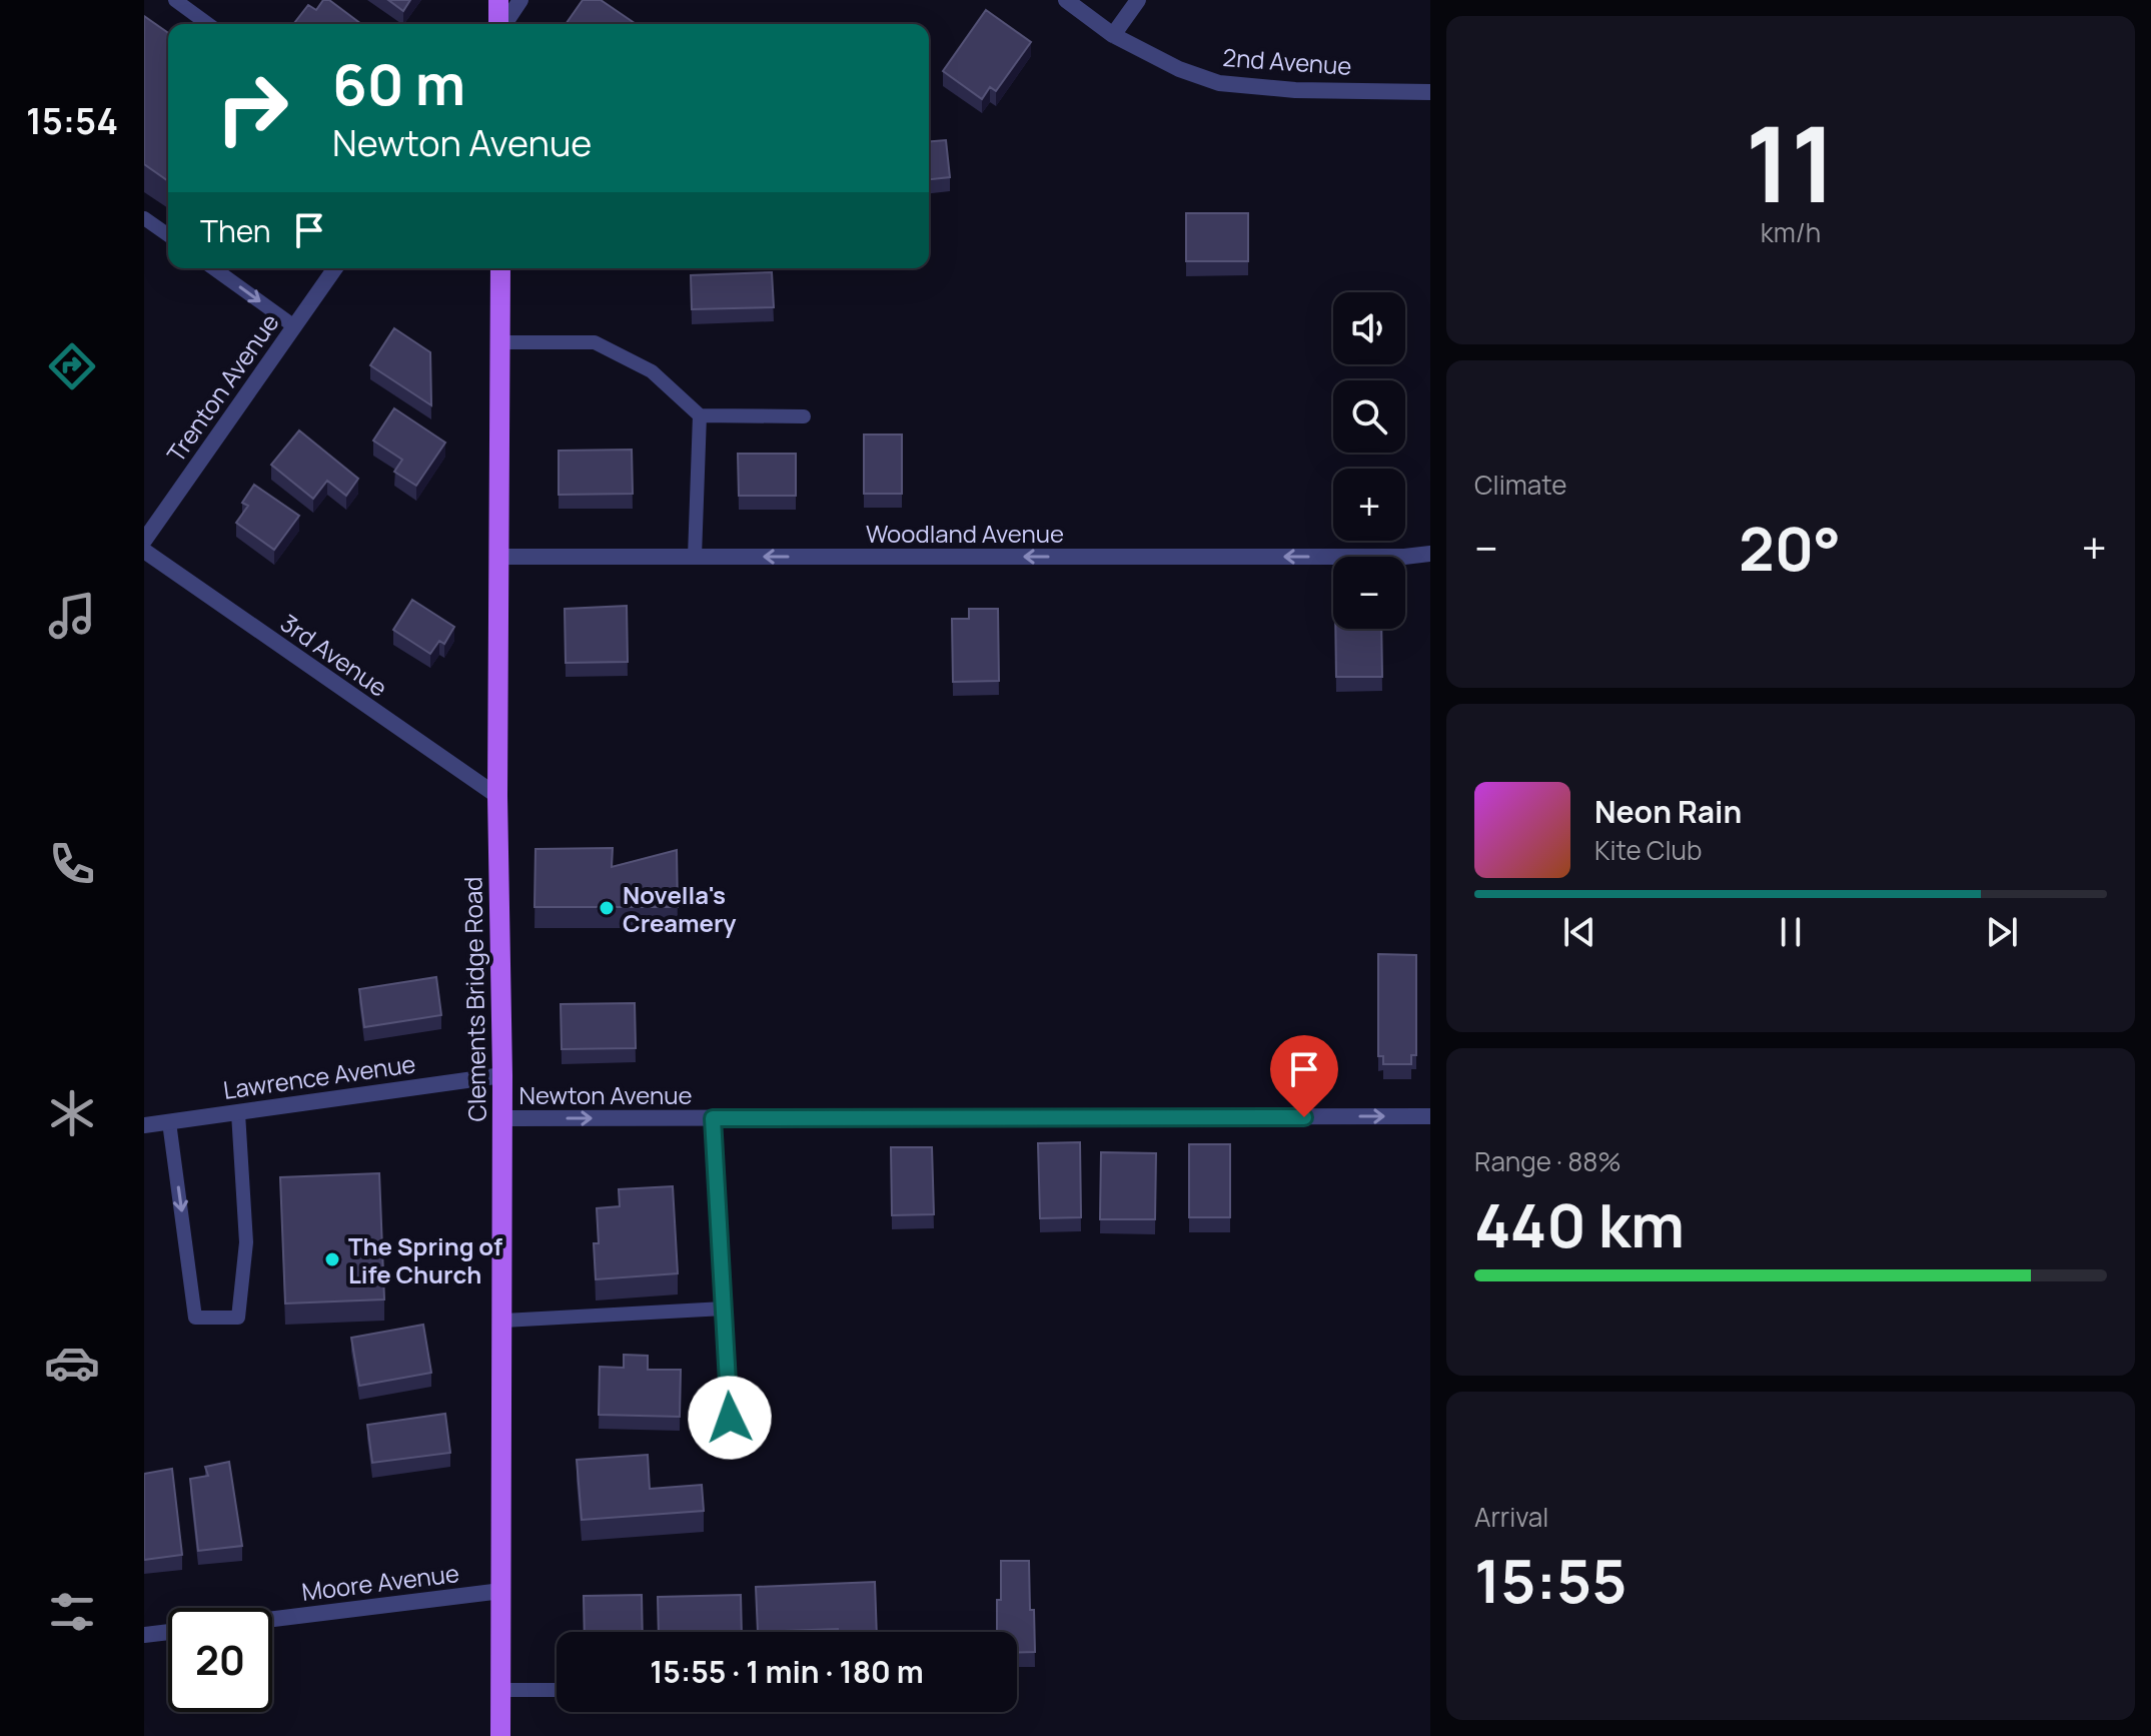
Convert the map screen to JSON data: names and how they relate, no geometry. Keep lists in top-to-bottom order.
{
  "streets": {
    "main road": ["Clements Bridge Road"],
    "street": [
      "2nd Avenue",
      "Trenton Avenue",
      "Woodland Avenue",
      "3rd Avenue",
      "Lawrence Avenue",
      "Newton Avenue",
      "Moore Avenue"
    ]
  },
  "crossings": [
    ["Woodland Avenue", "Clements Bridge Road"],
    ["3rd Avenue", "Clements Bridge Road"],
    ["Clements Bridge Road", "Lawrence Avenue"],
    ["Clements Bridge Road", "Newton Avenue"],
    ["Clements Bridge Road", "Moore Avenue"]
  ],
  "one_way": ["Woodland Avenue", "Newton Avenue"],
  "places": ["Novella's Creamery", "The Spring of Life Church"],
  "page": {
    "tabs": "15:54",
    "tile": [
      ["11", "km/h"],
      "Climate",
      ["Range · 88%", "440 km"],
      ["Arrival", "15:55"]
    ],
    "turn": ["60 m", "Newton Avenue"],
    "then": "Then",
    "map_buttons": ["+", "−"],
    "heat": ["−", "20°", "+"],
    "song": ["Neon Rain", "Kite Club"],
    "limit": "20",
    "trip": "15:55 · 1 min · 180 m"
  }
}
